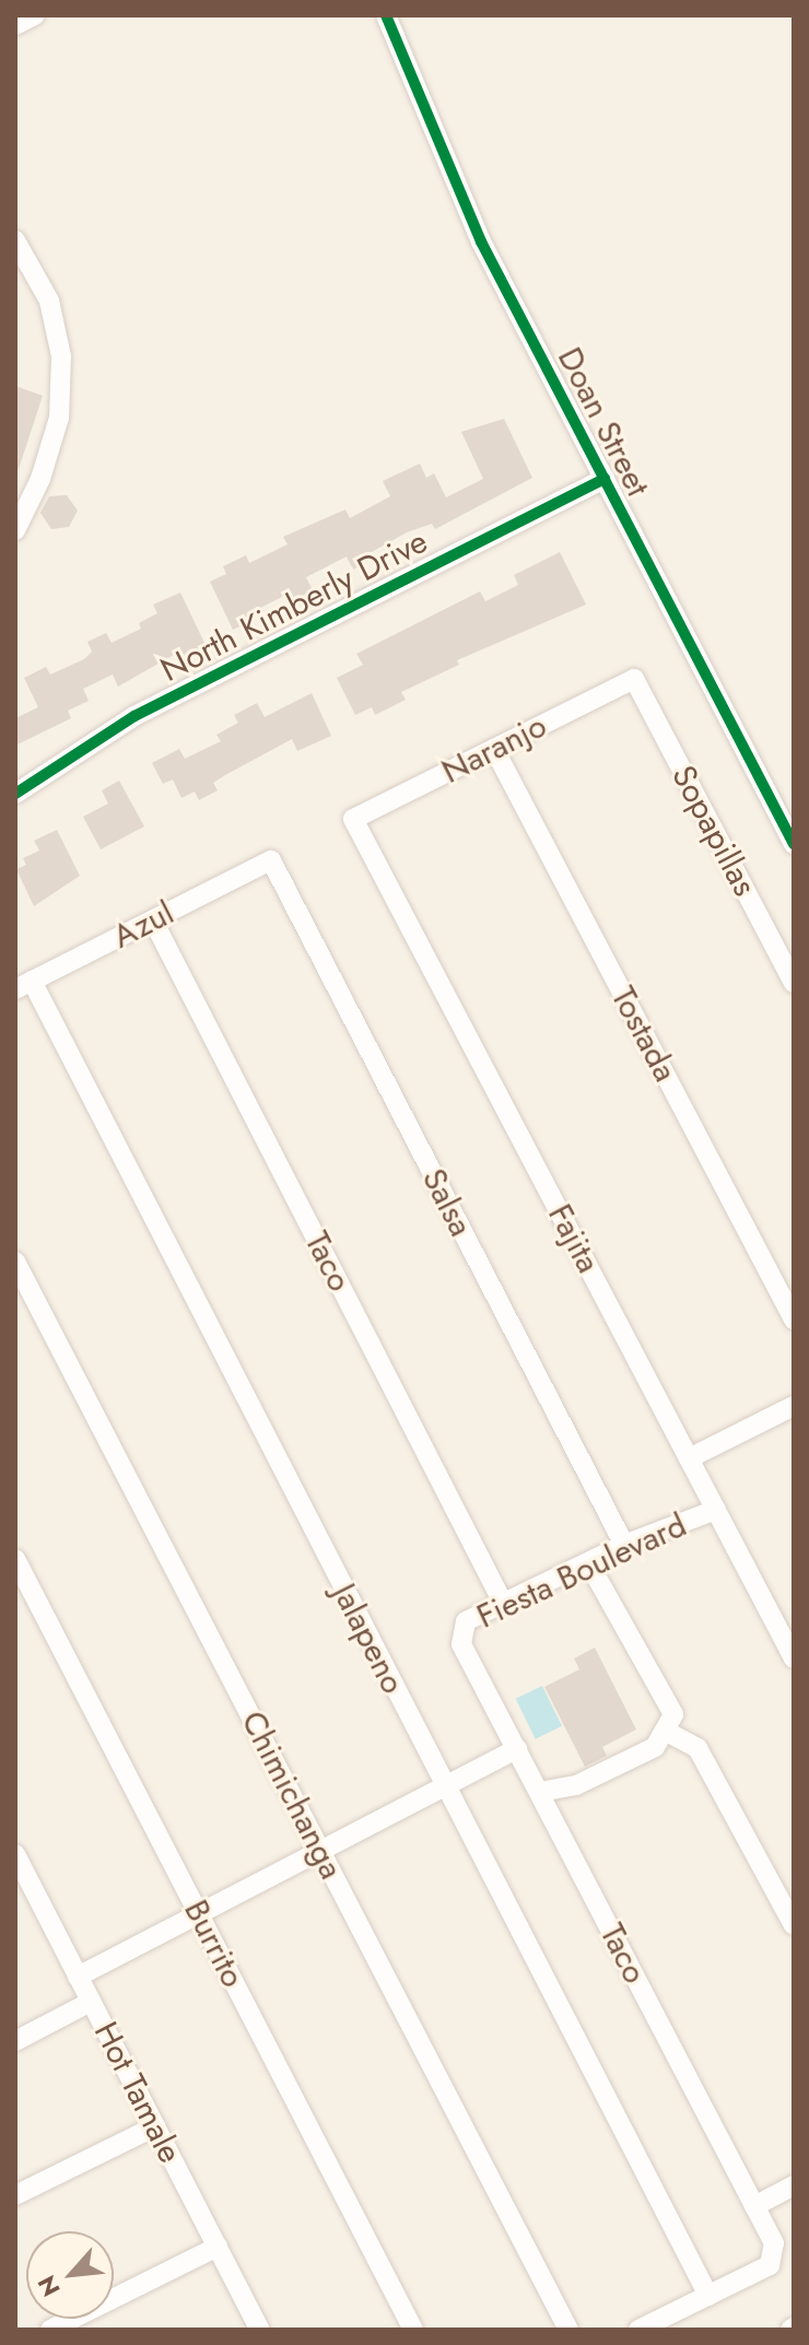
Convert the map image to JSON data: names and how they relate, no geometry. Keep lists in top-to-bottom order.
{
  "streets": {
    "street": [
      "Doan Street",
      "North Kimberly Drive",
      "Naranjo",
      "Sopapillas",
      "Azul",
      "Tostada",
      "Salsa",
      "Fajita",
      "Taco",
      "Fiesta Boulevard",
      "Jalapeno",
      "Chimichanga",
      "Burrito",
      "Hot Tamale"
    ]
  },
  "crossings": [
    ["Doan Street", "North Kimberly Drive"],
    ["Naranjo", "Sopapillas"],
    ["Naranjo", "Tostada"],
    ["Naranjo", "Fajita"],
    ["Azul", "Salsa"],
    ["Azul", "Taco"],
    ["Azul", "Jalapeno"],
    ["Salsa", "Fiesta Boulevard"],
    ["Fajita", "Fiesta Boulevard"],
    ["Taco", "Fiesta Boulevard"],
    ["Taco", "Jalapeno"]
  ],
  "north": "bottom left"
}
